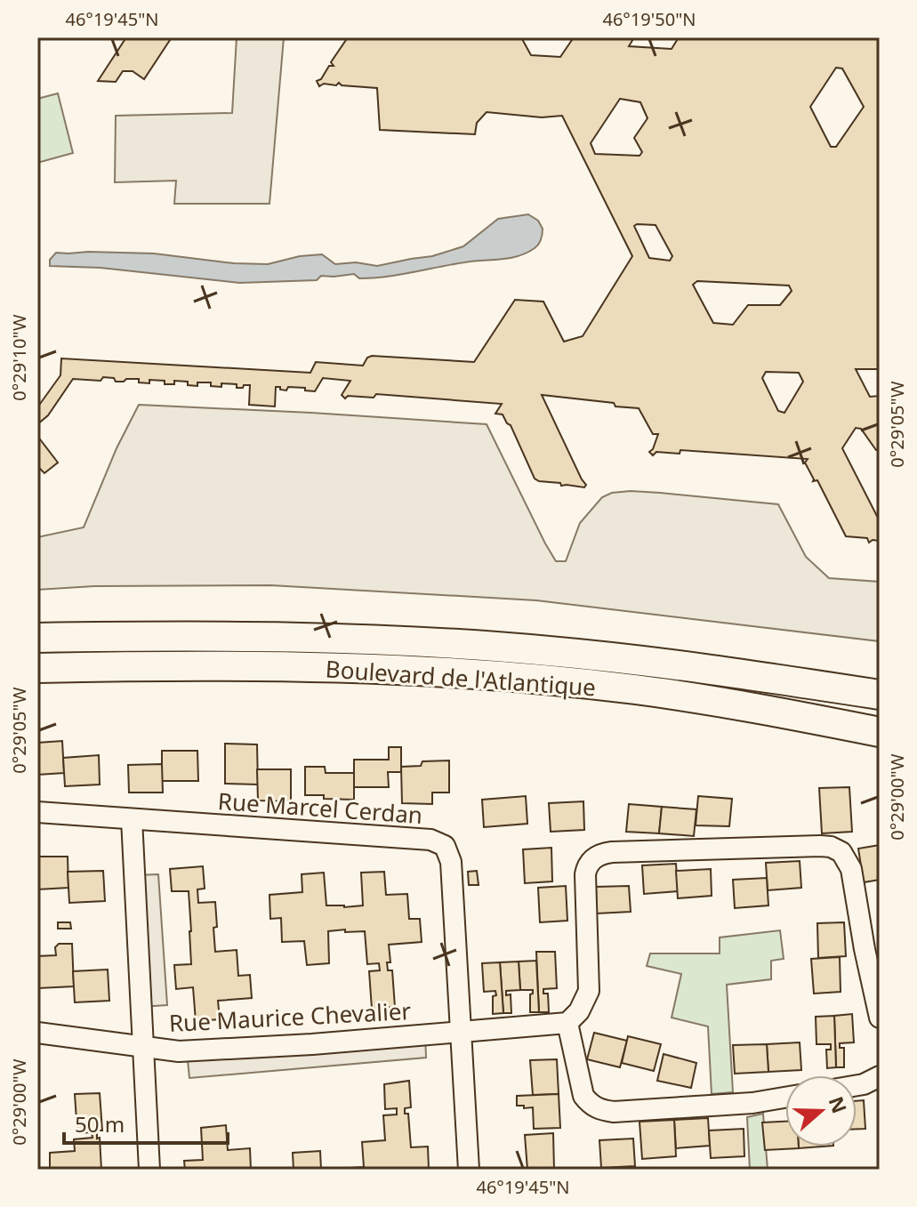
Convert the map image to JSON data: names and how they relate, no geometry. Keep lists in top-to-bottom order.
{
  "streets": {
    "main road": ["Boulevard de l'Atlantique"],
    "street": ["Rue Marcel Cerdan", "Rue Maurice Chevalier"]
  },
  "crossings": [
    ["Rue Marcel Cerdan", "Rue Maurice Chevalier"]
  ],
  "scale_bar": "50 m",
  "north": "right",
  "coordinates": [
    "46°19'45\"N",
    "46°19'50\"N",
    "0°29'10\"W",
    "0°29'05\"W",
    "0°29'00\"W"
  ]
}
